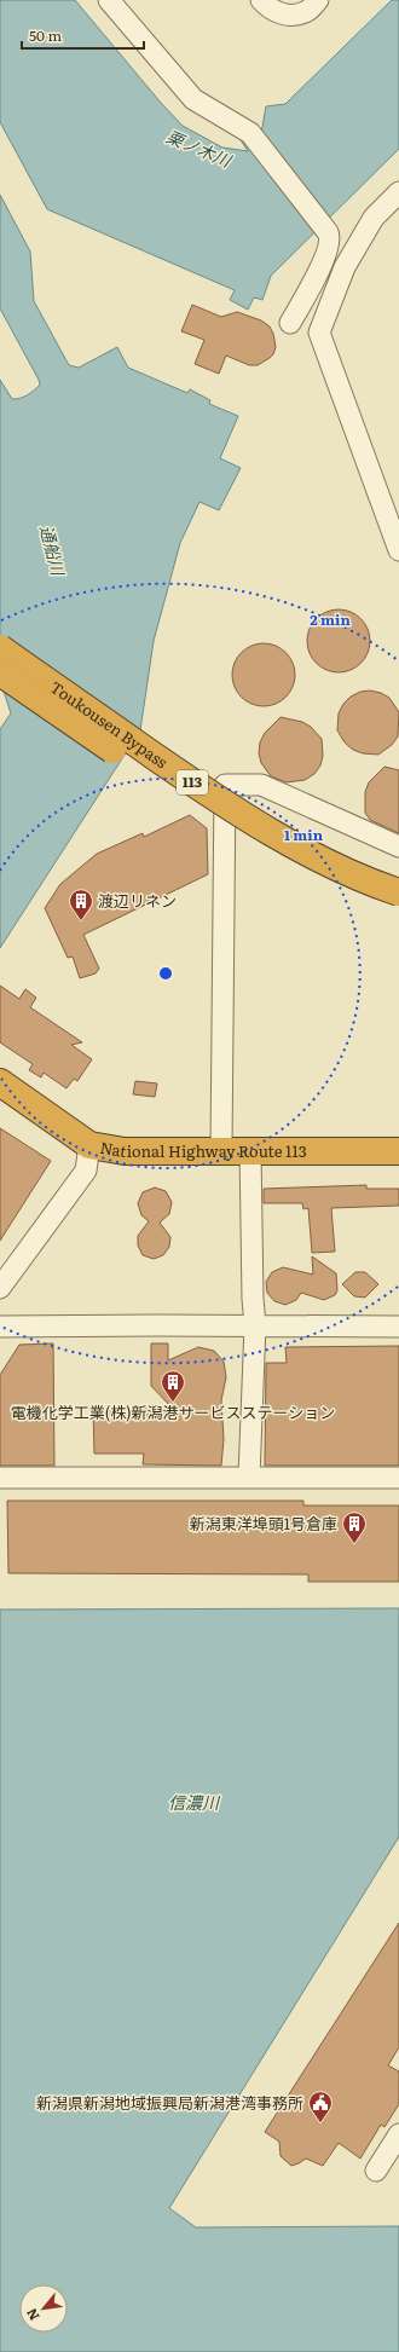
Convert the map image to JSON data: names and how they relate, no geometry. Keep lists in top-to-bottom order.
{
  "streets": {
    "highway": ["Toukousen Bypass", "113", "National Highway Route 113"]
  },
  "water": ["栗ノ木川", "通船川", "信濃川"],
  "places": {
    "building": ["渡辺リネン", "電機化学工業(株)新潟港サービスステーション", "新潟東洋埠頭1号倉庫"],
    "public building": ["新潟県新潟地域振興局新潟港湾事務所"]
  },
  "scale_bar": "50 m",
  "north": "bottom left",
  "rings": ["2 min", "1 min"]
}
